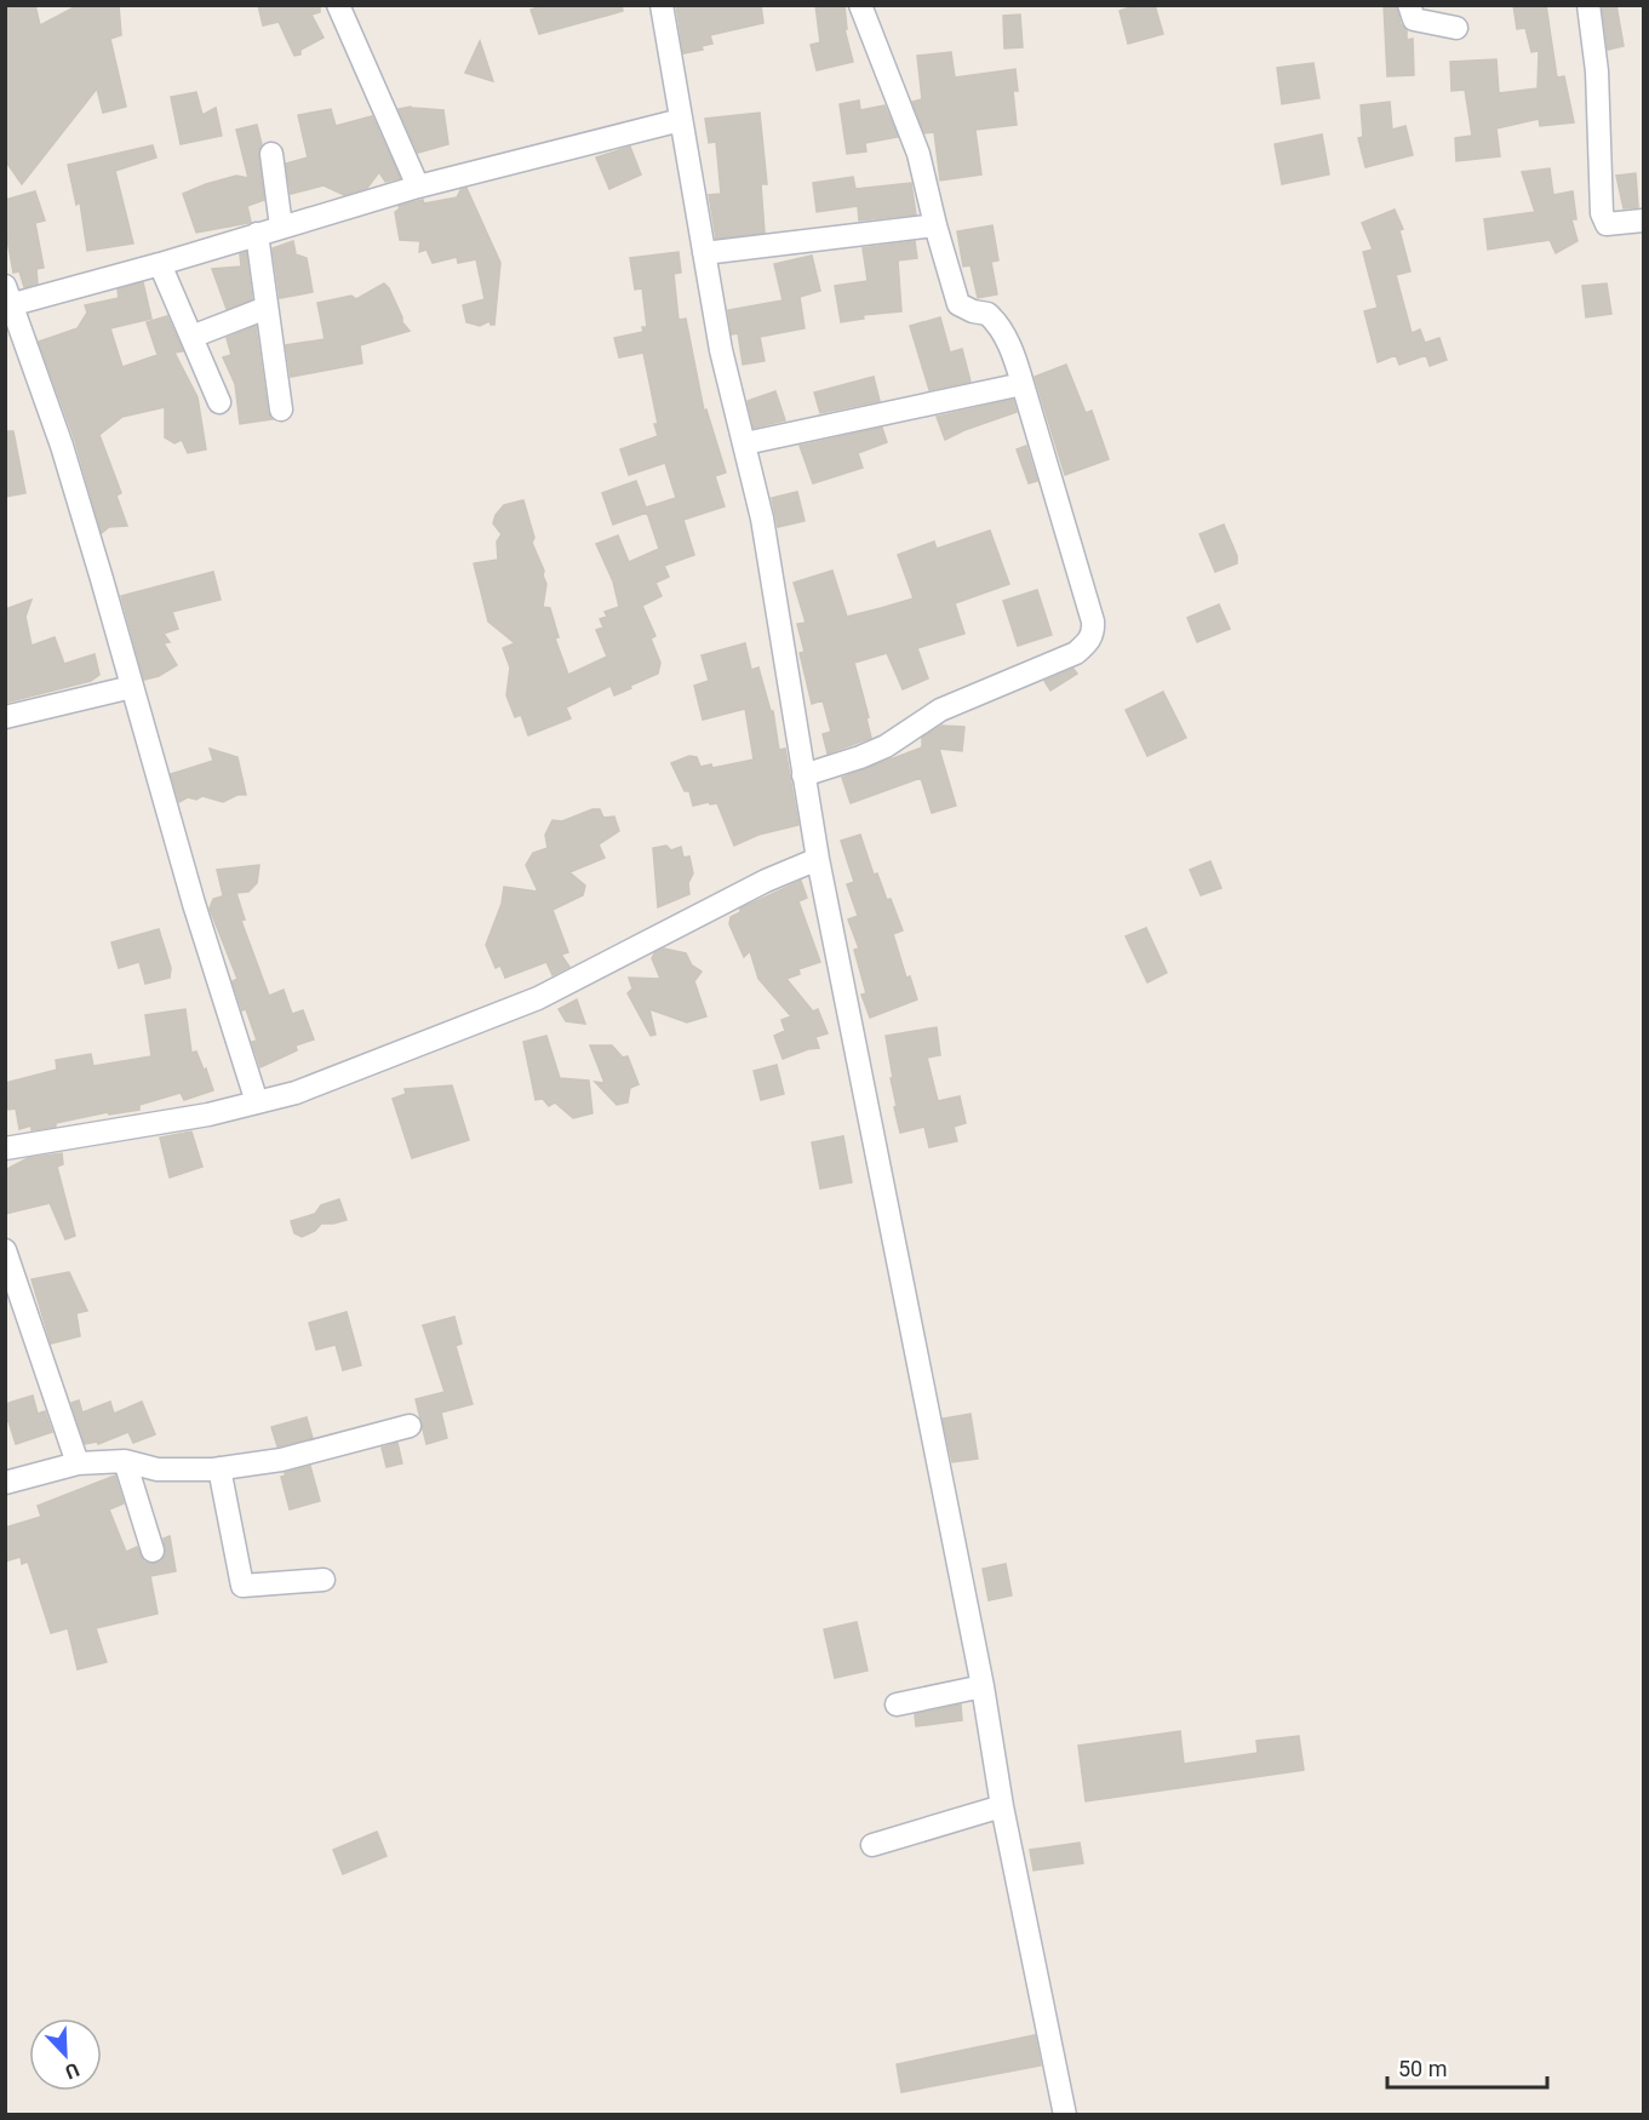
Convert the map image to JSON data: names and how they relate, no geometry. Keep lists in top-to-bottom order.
{
  "scale_bar": "50 m",
  "north": "bottom right"
}
